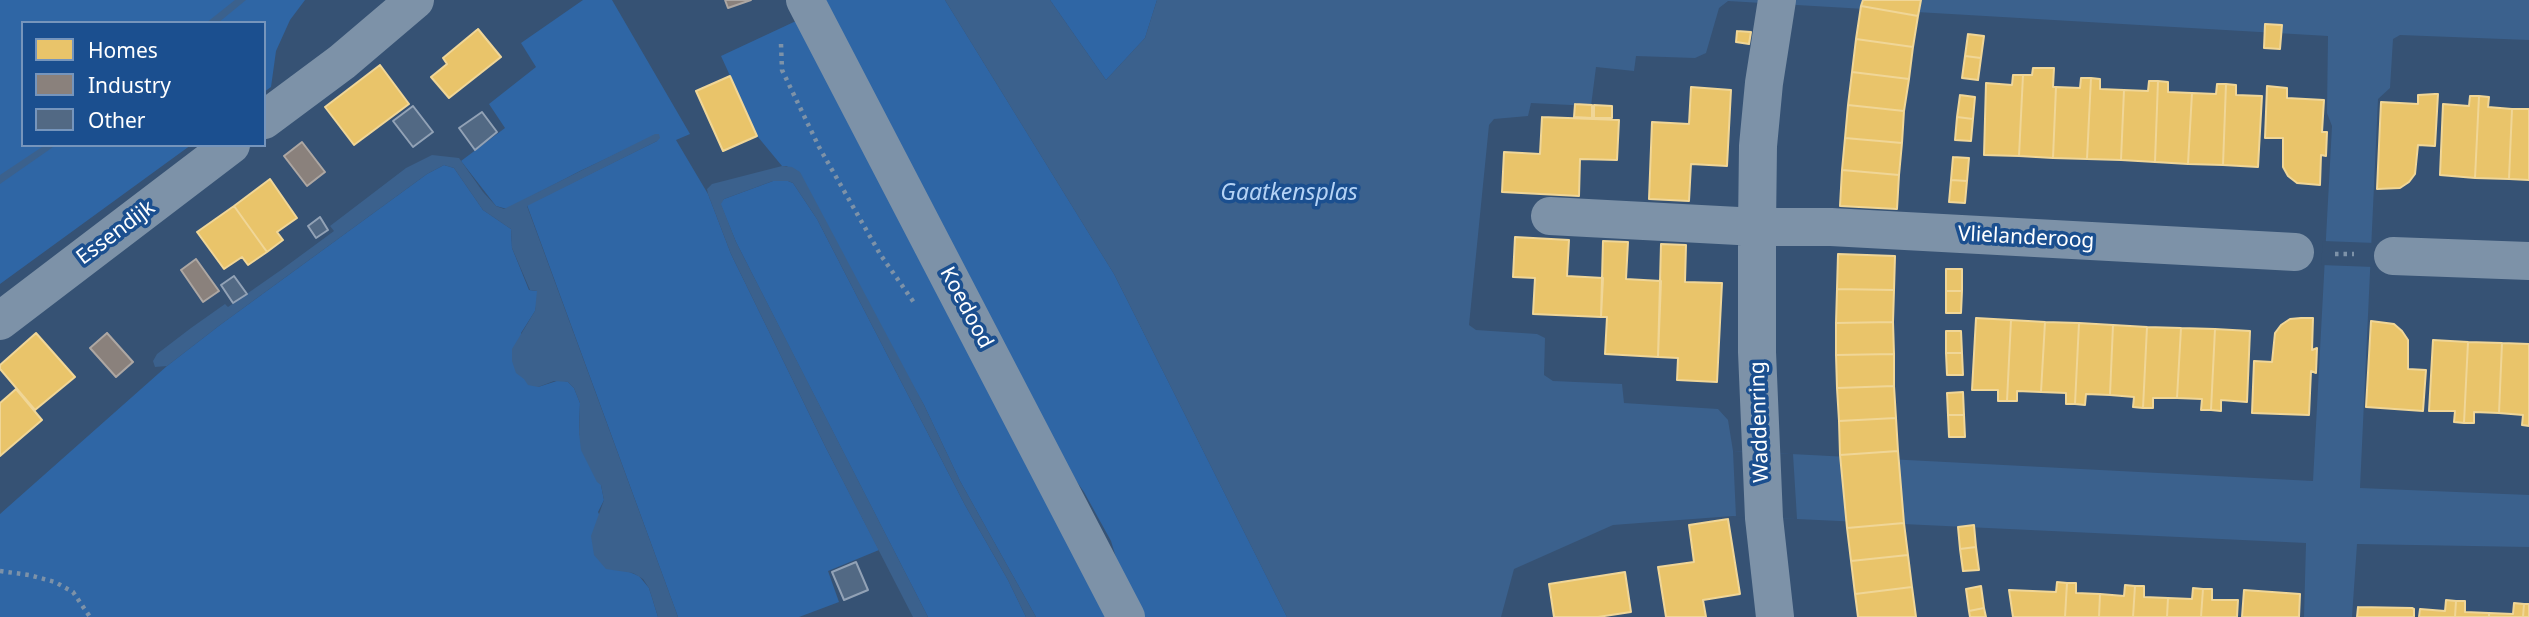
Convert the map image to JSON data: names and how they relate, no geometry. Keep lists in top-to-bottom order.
{
  "streets": {
    "street": [
      "Essendijk",
      "Vlielanderoog",
      "Koedood",
      "Waddenring"
    ]
  },
  "crossings": [
    ["Vlielanderoog", "Waddenring"]
  ],
  "water": ["Gaatkensplas"],
  "legend": ["Homes", "Industry", "Other"]
}
